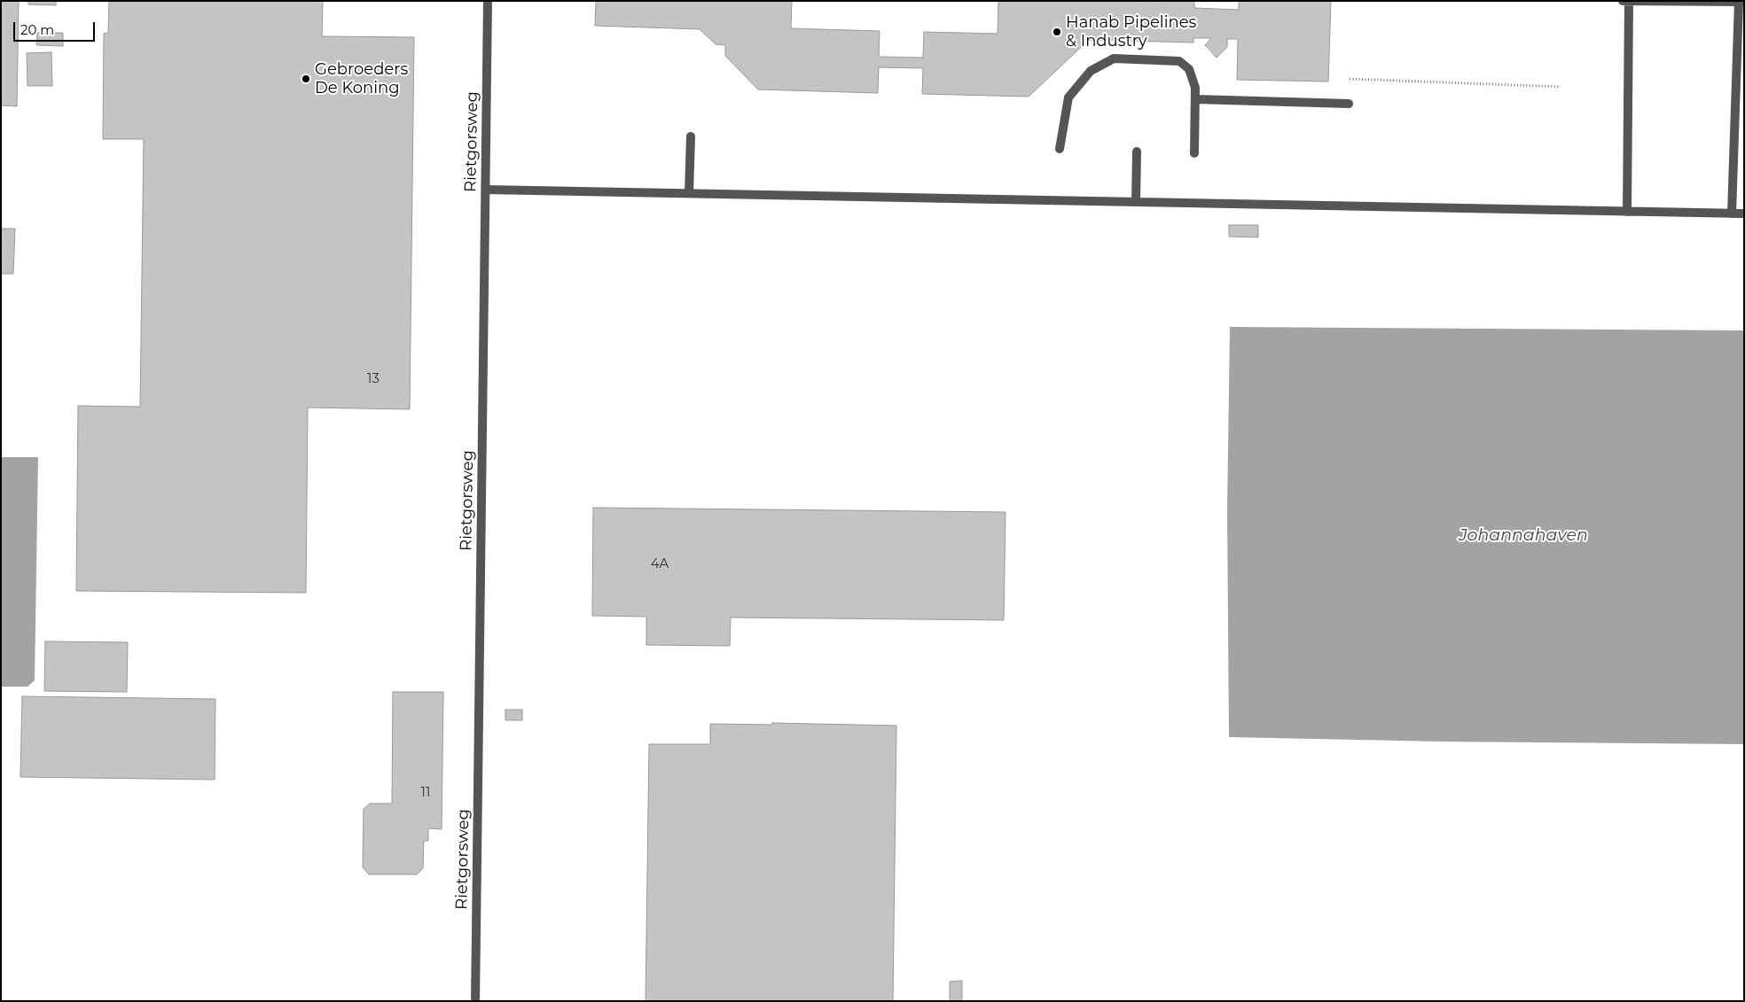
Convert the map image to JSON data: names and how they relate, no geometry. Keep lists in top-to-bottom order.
{
  "streets": {
    "street": ["Rietgorsweg"]
  },
  "water": ["Johannahaven"],
  "places": ["Hanab Pipelines & Industry", "Gebroeders De Koning"],
  "house_numbers": ["13", "4A", "11"],
  "scale_bar": "20 m"
}
